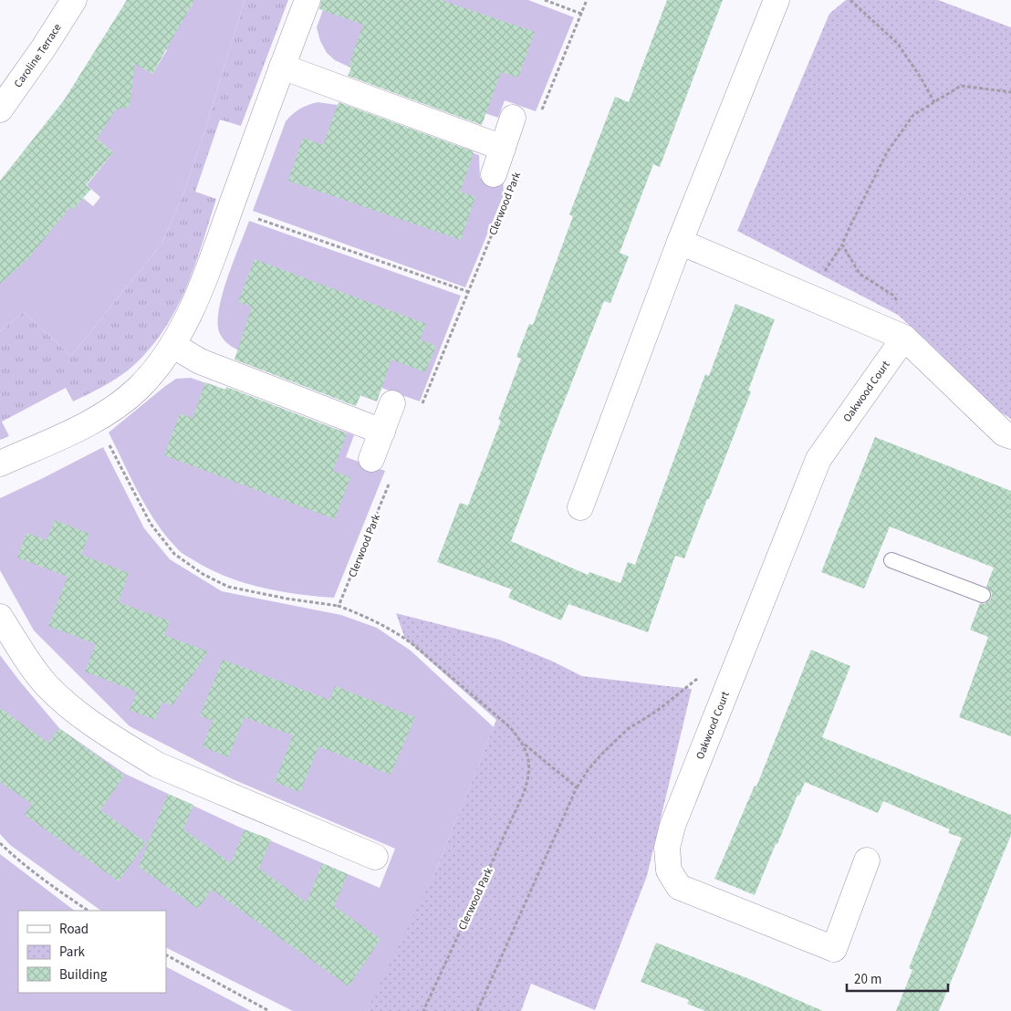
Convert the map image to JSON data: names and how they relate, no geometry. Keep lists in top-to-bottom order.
{
  "streets": {
    "street": ["Caroline Terrace", "Clerwood Park", "Oakwood Court"]
  },
  "legend": ["Road", "Park", "Building"],
  "scale_bar": "20 m"
}
